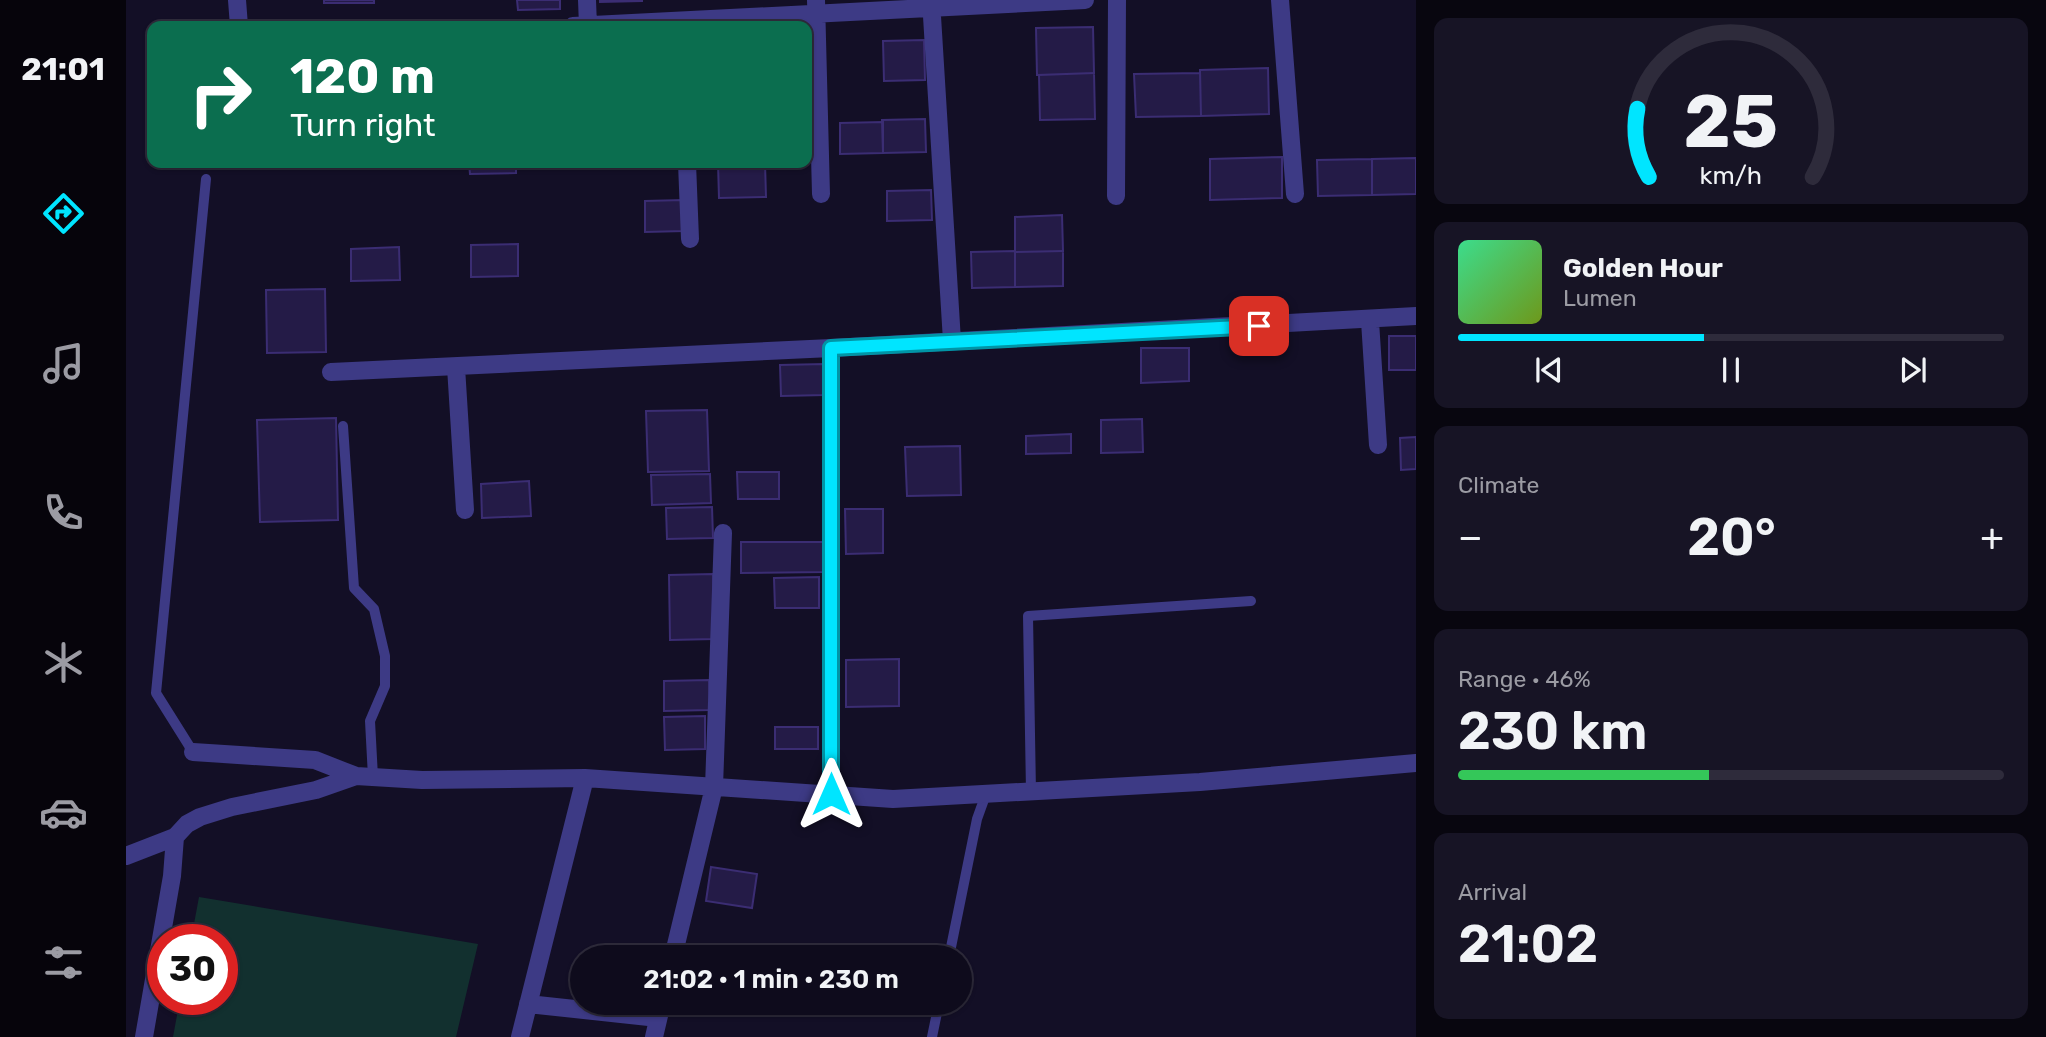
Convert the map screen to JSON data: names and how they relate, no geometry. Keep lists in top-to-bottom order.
{
  "page": {
    "tabs": "21:01",
    "turn": ["120 m", "Turn right"],
    "song": ["Golden Hour", "Lumen"],
    "tile": [
      "Climate",
      ["Range · 46%", "230 km"],
      ["Arrival", "21:02"]
    ],
    "heat": ["−", "20°", "+"],
    "limit": "30",
    "trip": "21:02 · 1 min · 230 m",
    "gauge": ["25", "km/h"]
  }
}
